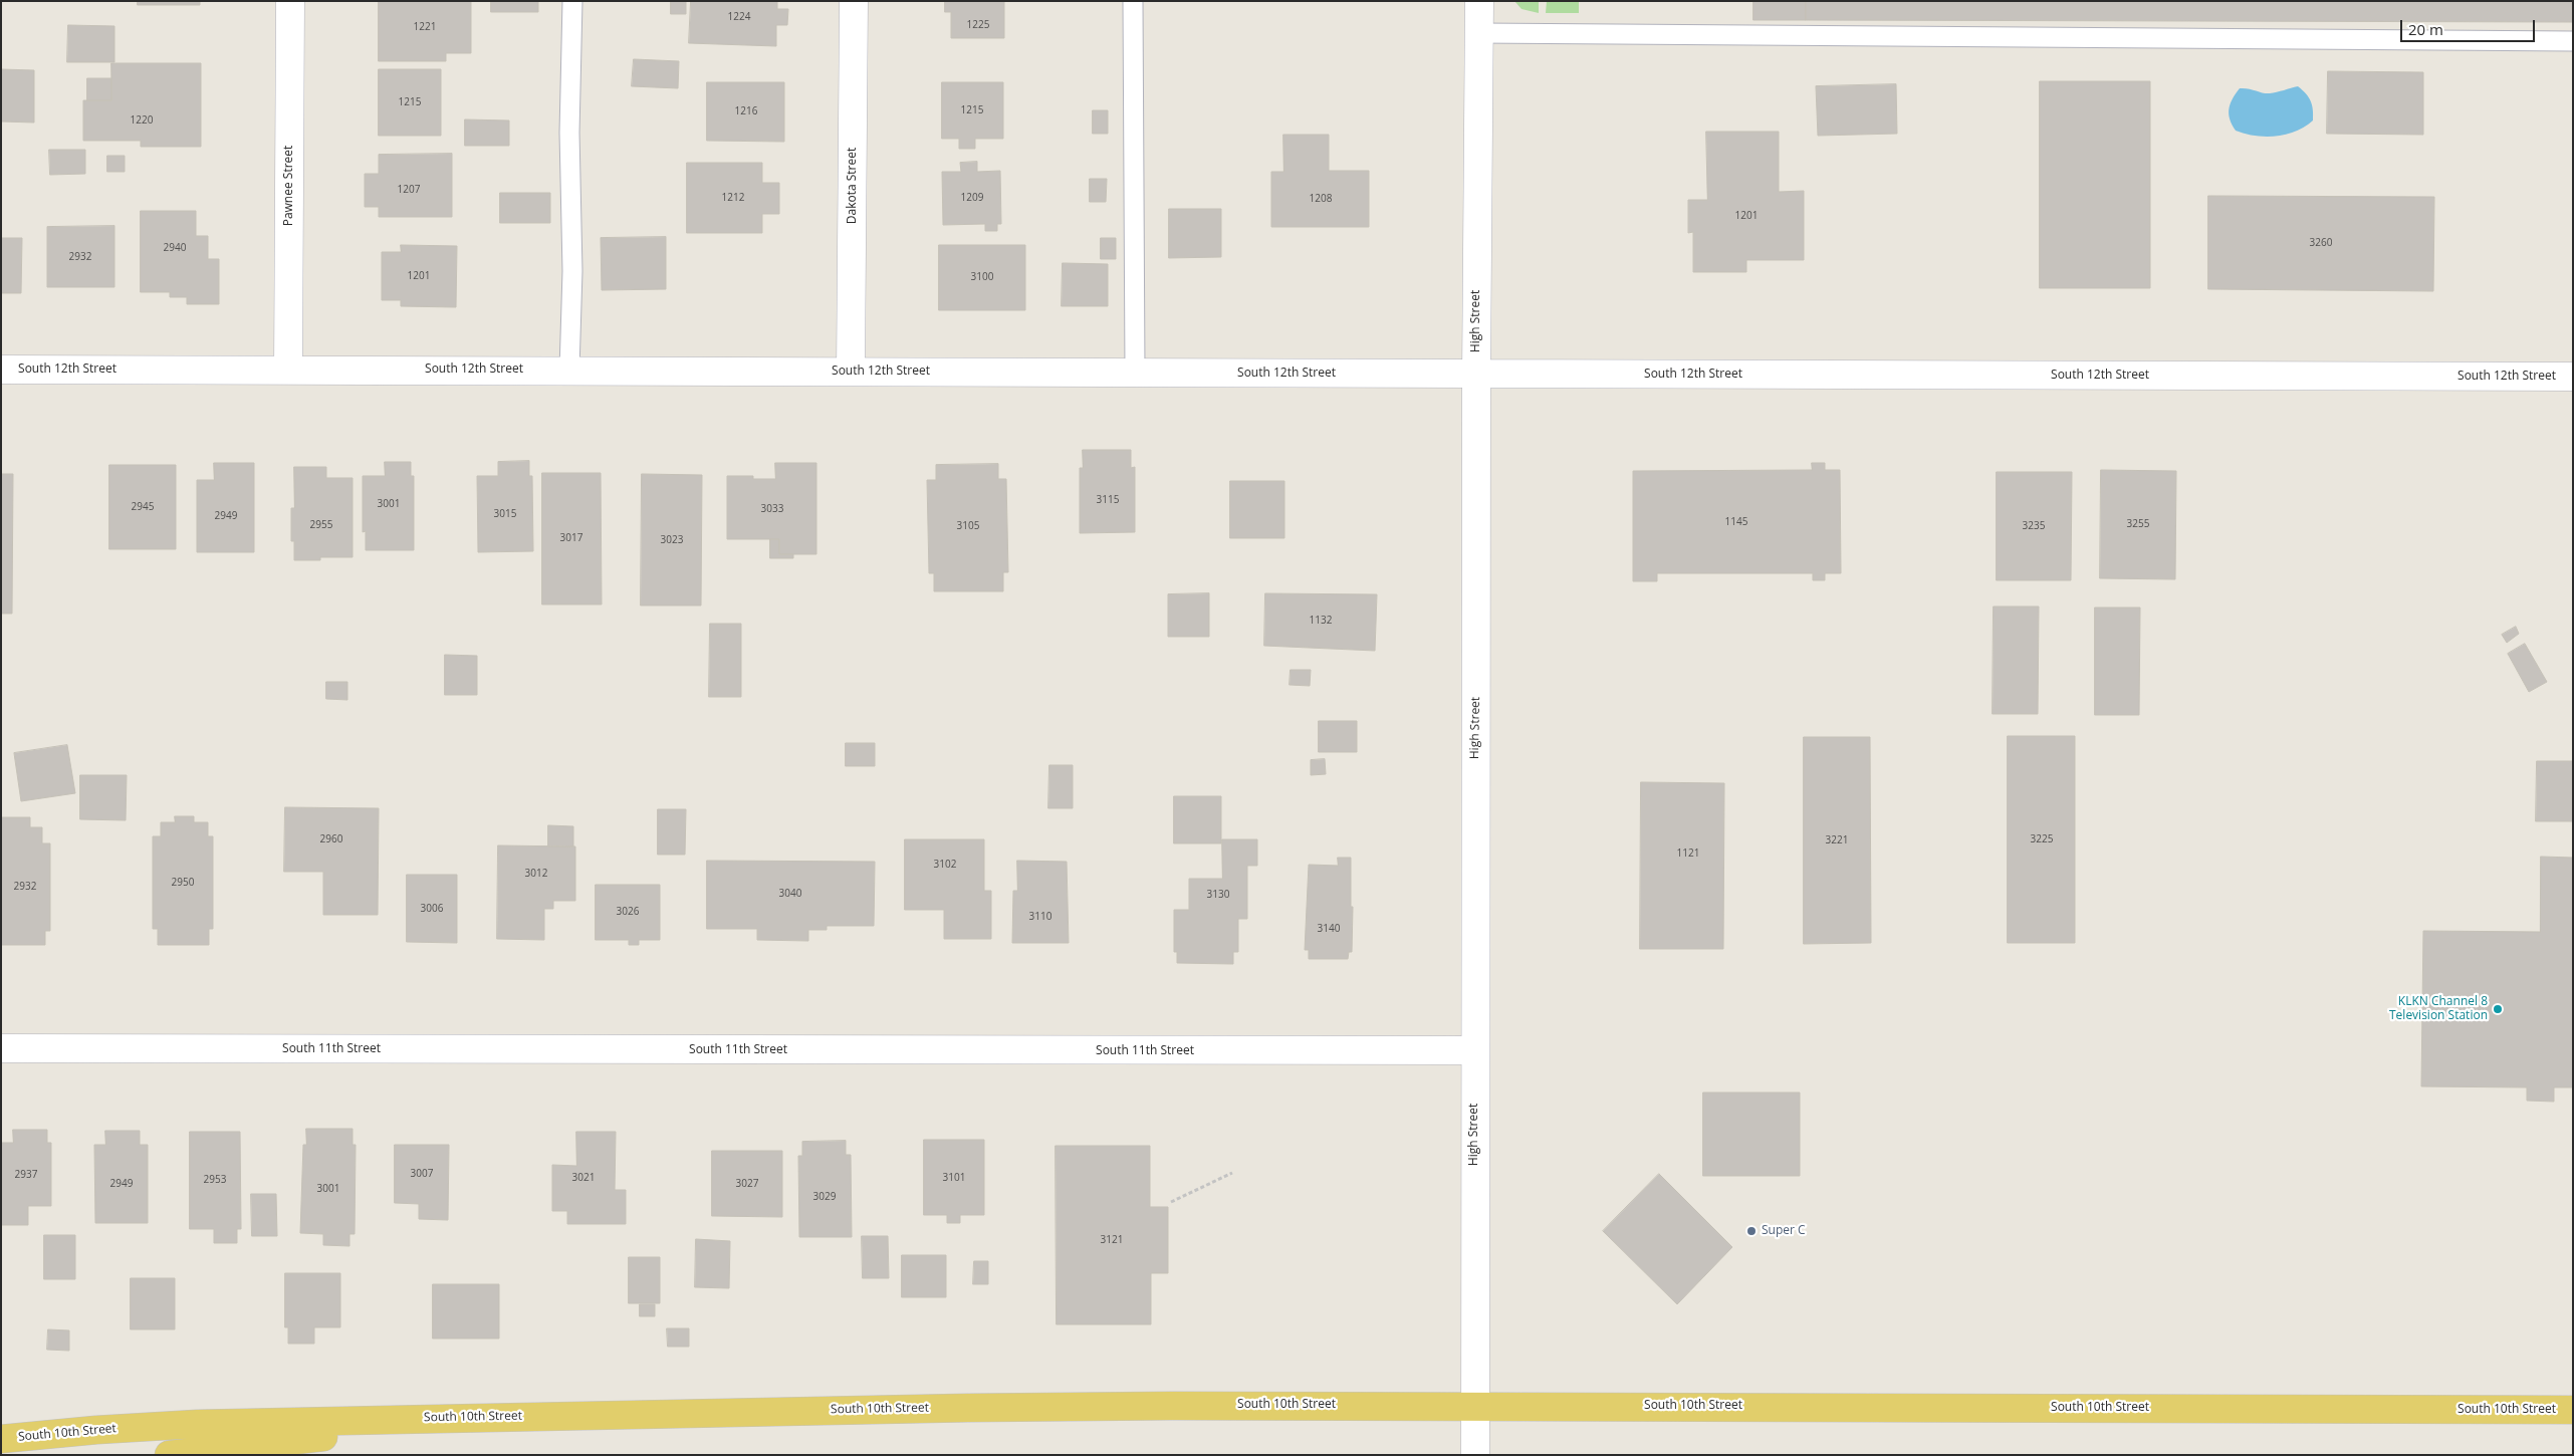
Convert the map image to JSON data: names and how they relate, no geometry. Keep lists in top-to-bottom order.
{
  "streets": {
    "main road": ["South 10th Street"],
    "street": [
      "Pawnee Street",
      "Dakota Street",
      "High Street",
      "South 12th Street",
      "South 11th Street"
    ]
  },
  "crossings": [
    ["Pawnee Street", "South 12th Street"],
    ["Dakota Street", "South 12th Street"],
    ["High Street", "South 12th Street"],
    ["High Street", "South 11th Street"],
    ["High Street", "South 10th Street"]
  ],
  "places": ["KLKN Channel 8 Television Station", "Super C"],
  "house_numbers": [
    "1224",
    "1225",
    "1221",
    "1215",
    "1215",
    "1216",
    "1220",
    "1207",
    "1212",
    "1209",
    "1208",
    "1201",
    "3260",
    "2940",
    "2932",
    "1201",
    "3100",
    "3115",
    "3001",
    "2945",
    "3033",
    "3015",
    "2949",
    "1145",
    "3255",
    "2955",
    "3105",
    "3235",
    "3017",
    "3023",
    "1132",
    "2960",
    "3225",
    "3221",
    "1121",
    "3102",
    "3012",
    "2950",
    "2932",
    "3040",
    "3130",
    "3006",
    "3026",
    "3110",
    "3140",
    "3007",
    "2937",
    "3021",
    "3101",
    "2953",
    "2949",
    "3027",
    "3001",
    "3029",
    "3121"
  ],
  "scale_bar": "20 m"
}
